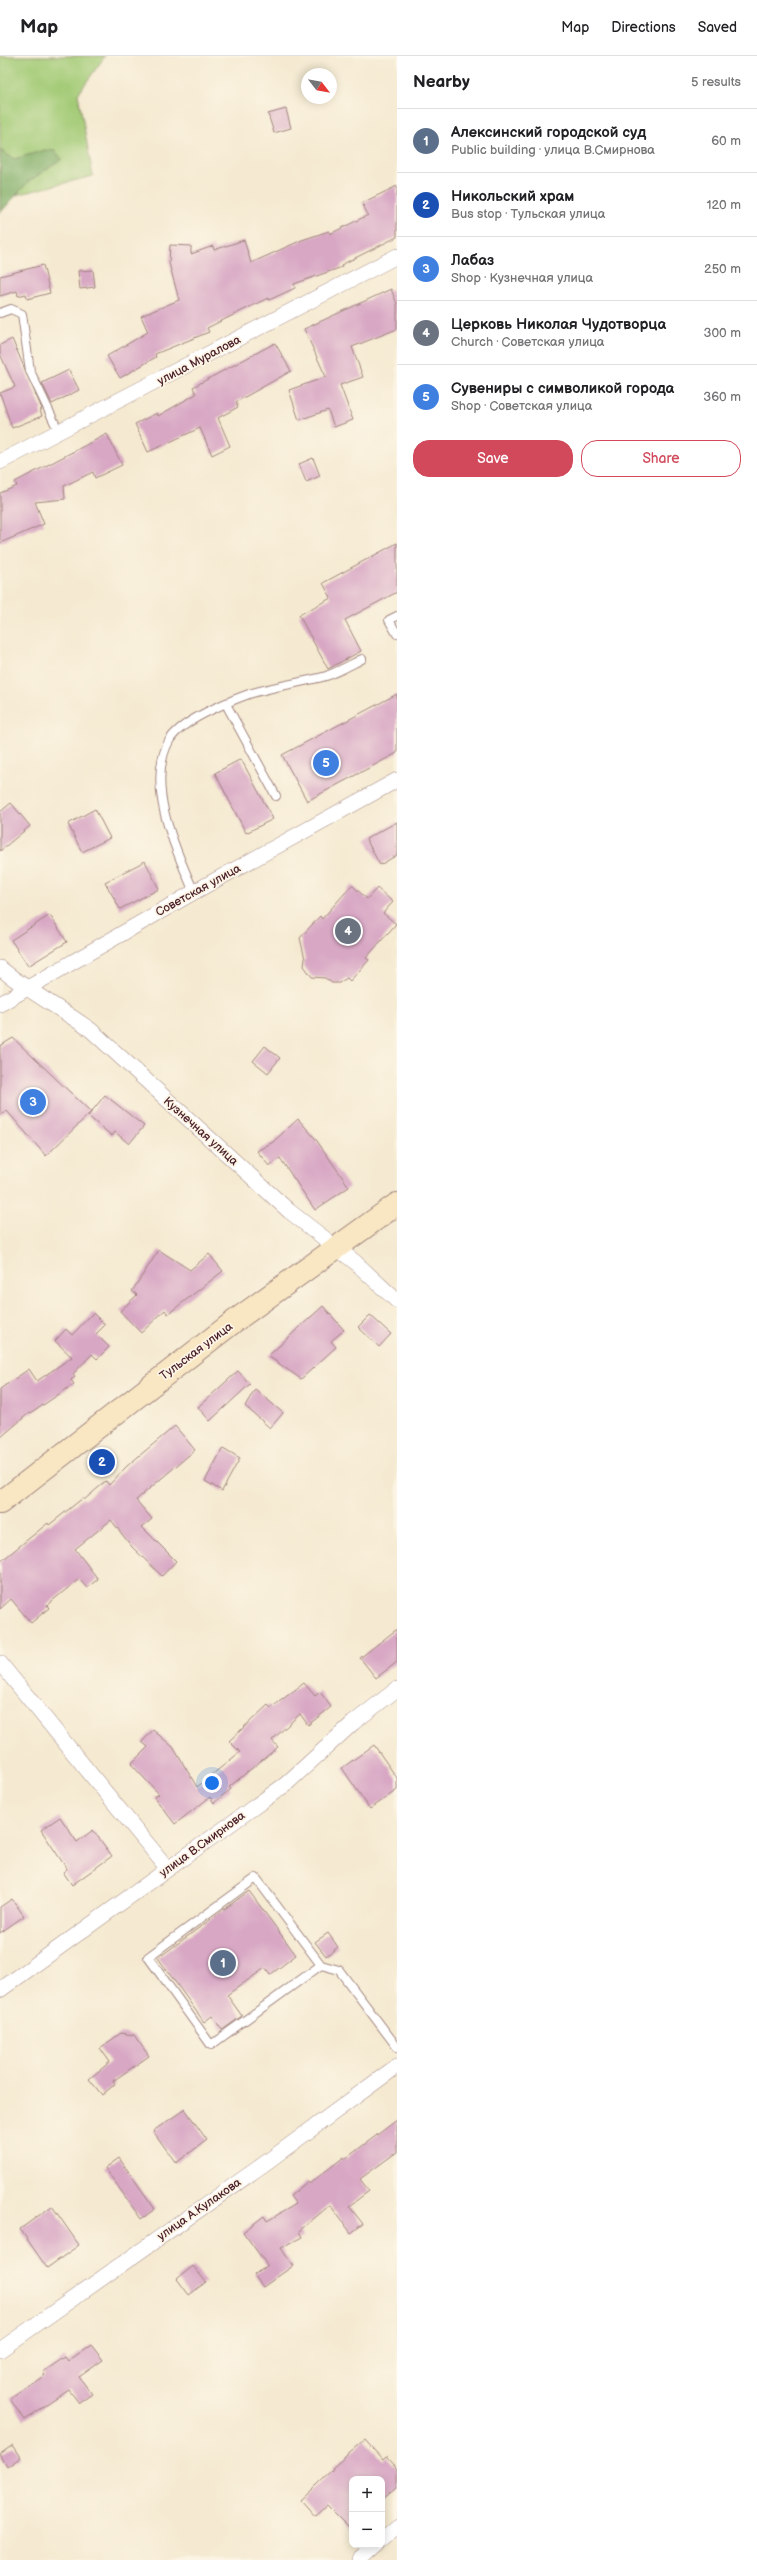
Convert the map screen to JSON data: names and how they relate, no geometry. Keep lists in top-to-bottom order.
{
  "streets": {
    "main road": ["Тульская улица"],
    "street": [
      "улица Муралова",
      "Советская улица",
      "Кузнечная улица",
      "улица В.Смирнова",
      "улица А.Кулакова"
    ]
  },
  "crossings": [
    ["Советская улица", "Кузнечная улица"],
    ["Кузнечная улица", "Тульская улица"]
  ],
  "north": "bottom right",
  "page": {
    "header": "Map",
    "nav": ["Map", "Directions", "Saved"],
    "heading": ["Nearby", "5 results"],
    "list": [
      {
        "mark": "1",
        "name": "Алексинский городской суд",
        "note": "Public building · улица В.Смирнова",
        "value": "60 m"
      },
      {
        "mark": "2",
        "name": "Никольский храм",
        "note": "Bus stop · Тульская улица",
        "value": "120 m"
      },
      {
        "mark": "3",
        "name": "Лабаз",
        "note": "Shop · Кузнечная улица",
        "value": "250 m"
      },
      {
        "mark": "4",
        "name": "Церковь Николая Чудотворца",
        "note": "Church · Советская улица",
        "value": "300 m"
      },
      {
        "mark": "5",
        "name": "Сувениры с символикой города",
        "note": "Shop · Советская улица",
        "value": "360 m"
      }
    ],
    "buttons": ["Save", "Share"],
    "pins": [
      "5",
      "4",
      "3",
      "2",
      "1"
    ],
    "map_buttons": ["+", "−"]
  }
}
